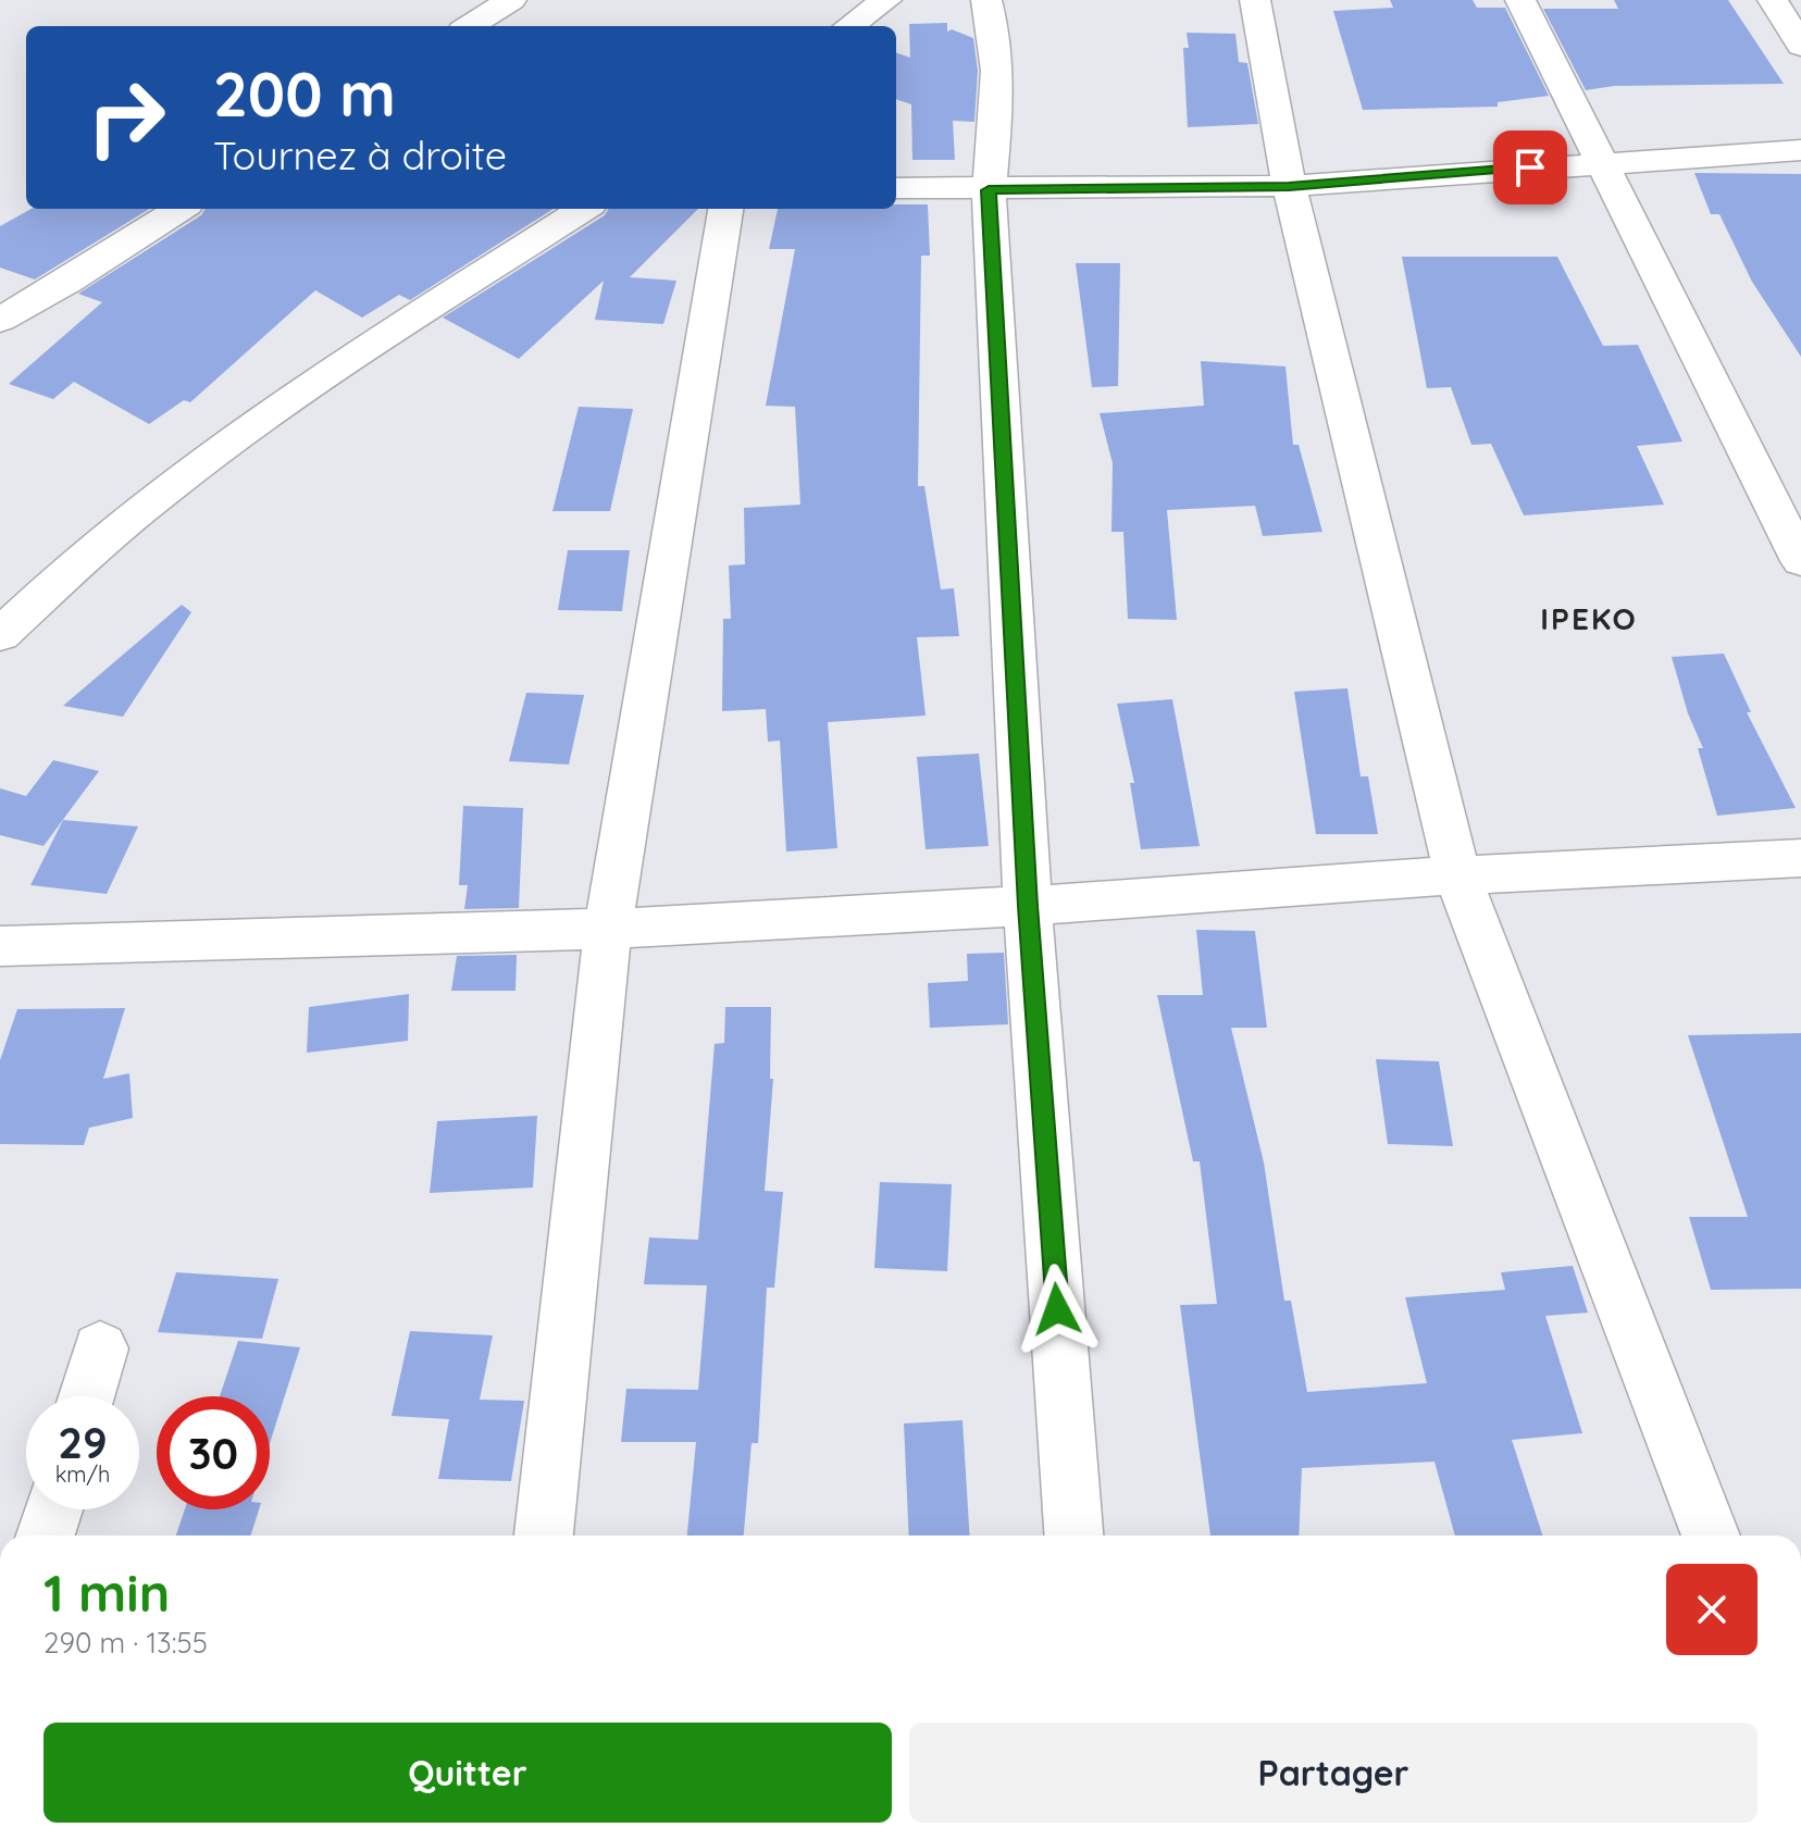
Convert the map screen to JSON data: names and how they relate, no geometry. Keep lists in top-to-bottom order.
{
  "districts": ["IPEKO"],
  "page": {
    "turn": ["200 m", "Tournez à droite"],
    "speed": "29 km/h",
    "limit": "30",
    "heading": ["1 min", "290 m · 13:55"],
    "buttons": ["Quitter", "Partager"]
  }
}
